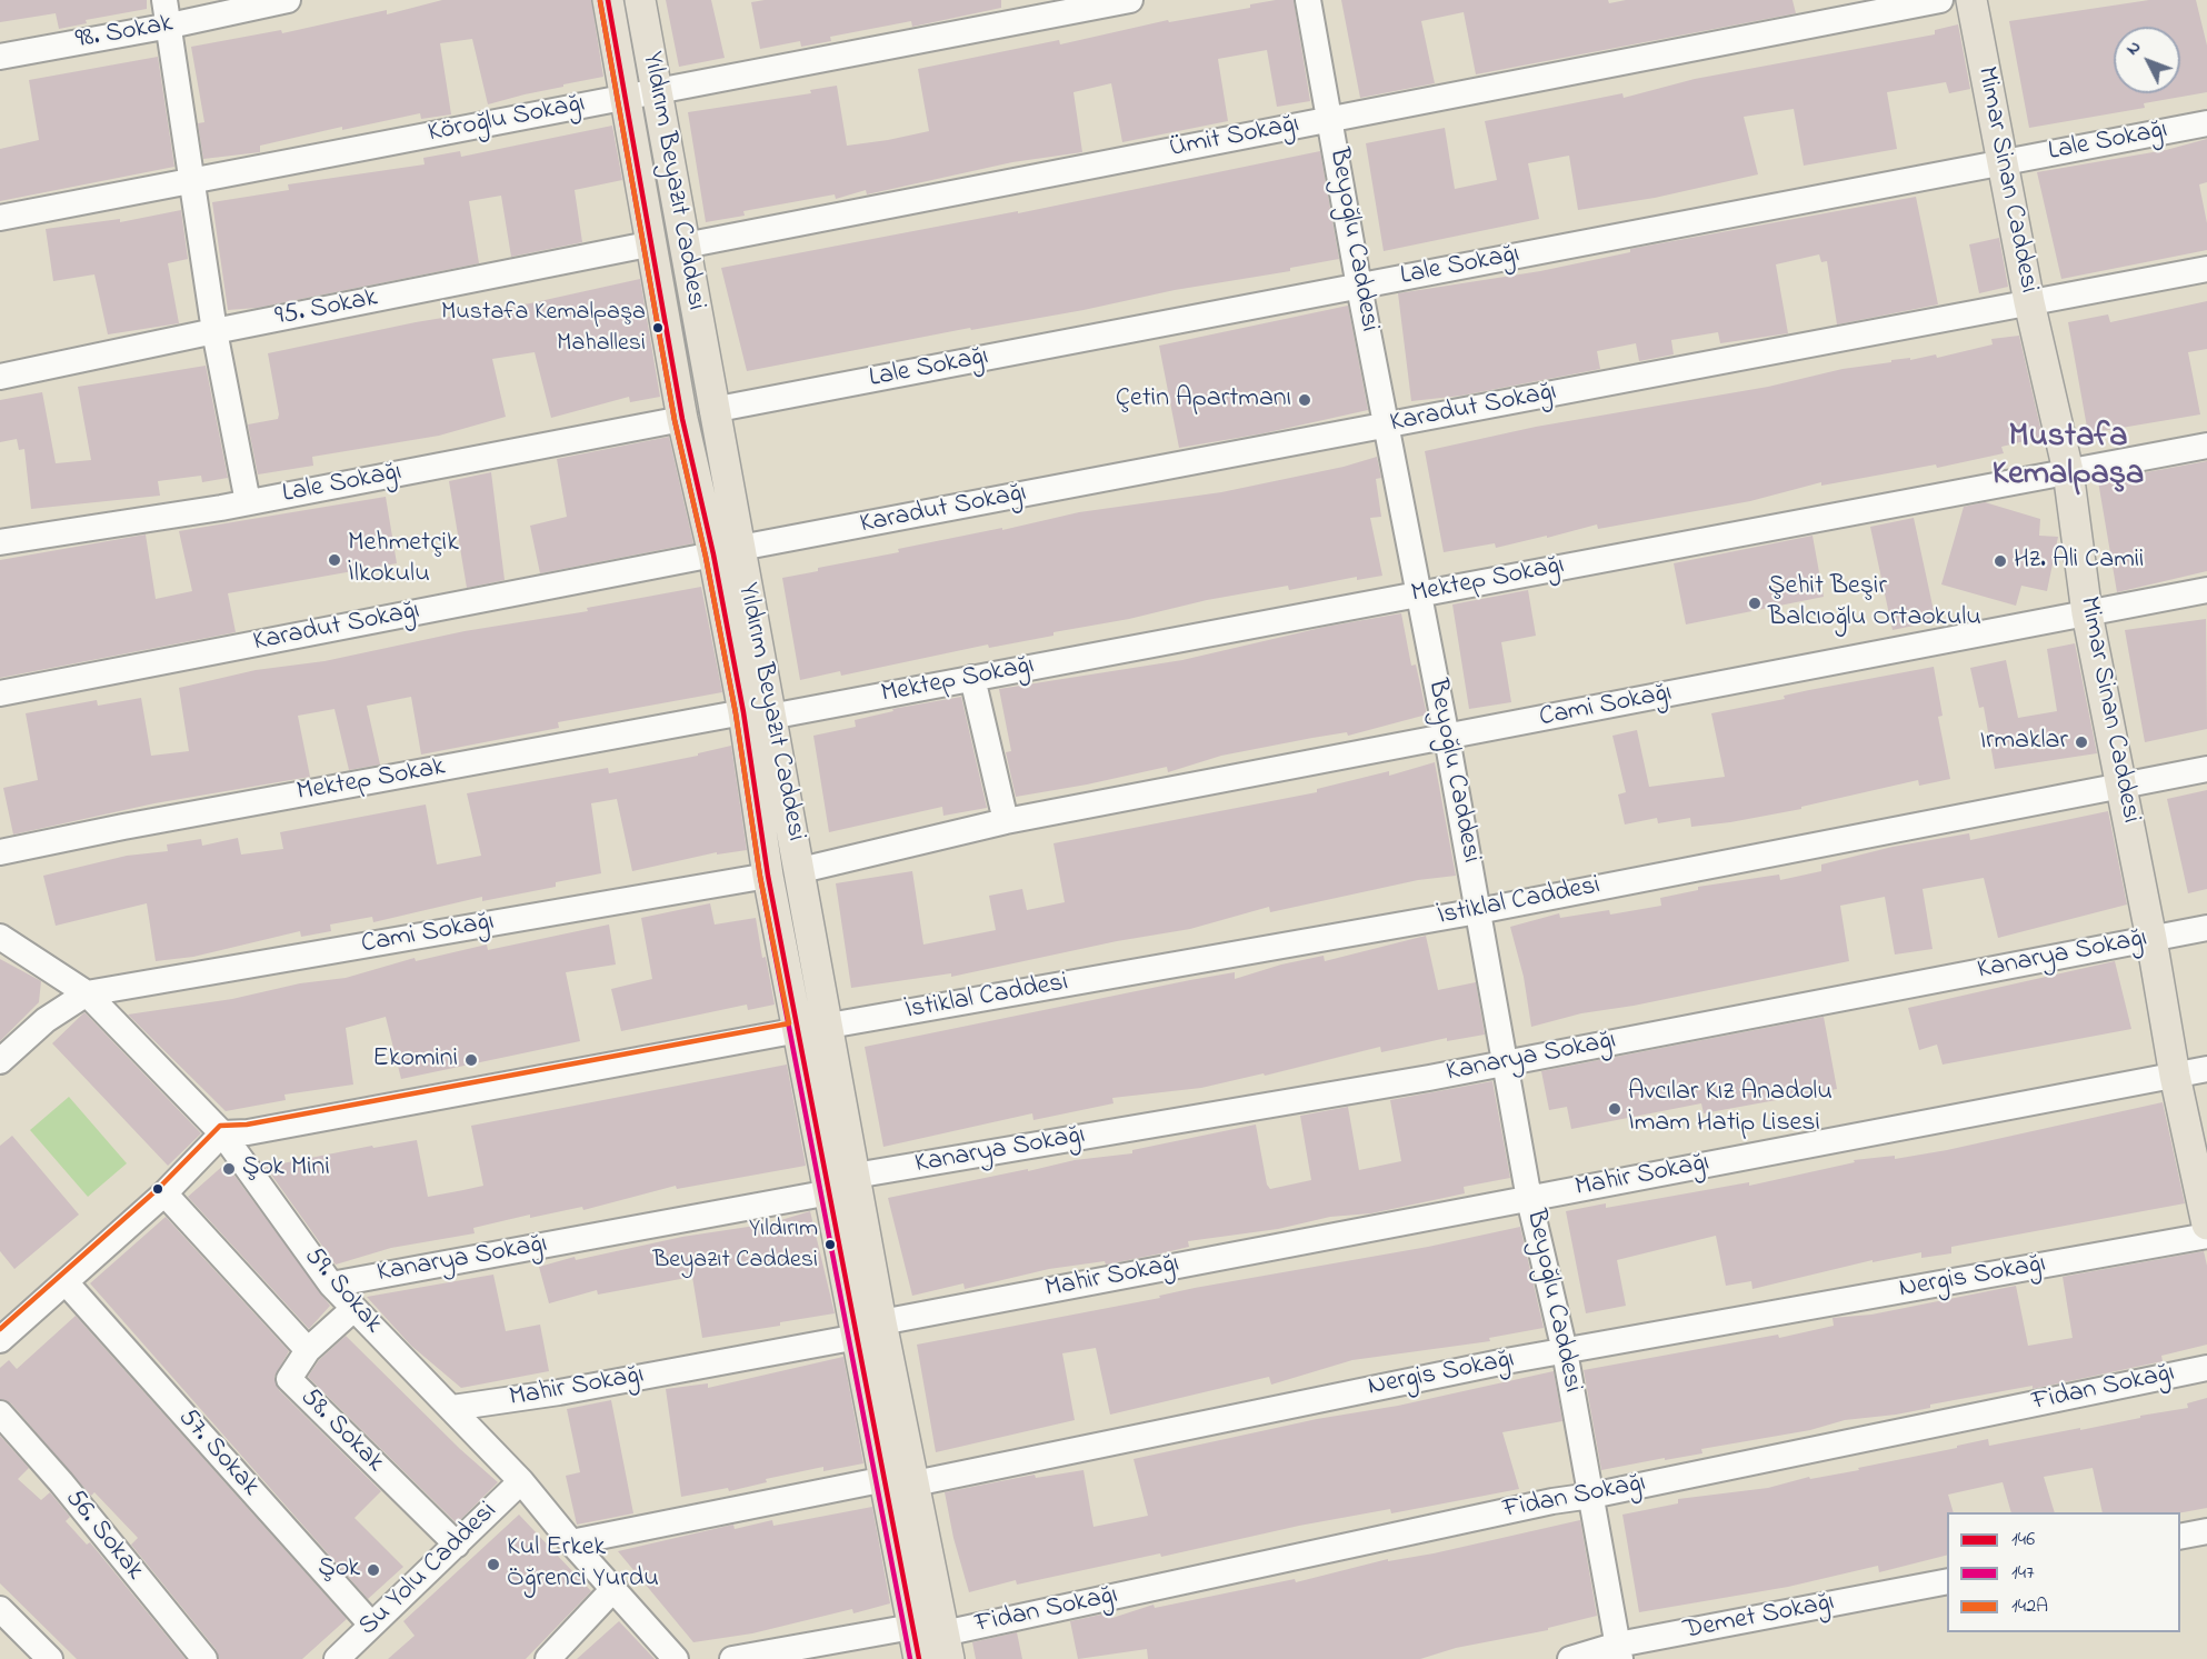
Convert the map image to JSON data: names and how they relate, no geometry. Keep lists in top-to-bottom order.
{
  "streets": {
    "main road": ["Mimar Sinan Caddesi", "Yıldırım Beyazıt Caddesi"],
    "street": [
      "98. Sokak",
      "Köroğlu Sokağı",
      "Ümit Sokağı",
      "Lale Sokağı",
      "Beyoğlu Caddesi",
      "95. Sokak",
      "Karadut Sokağı",
      "Mektep Sokağı",
      "Cami Sokağı",
      "Mektep Sokak",
      "İstiklal Caddesi",
      "Kanarya Sokağı",
      "Mahir Sokağı",
      "Nergis Sokağı",
      "59. Sokak",
      "Fidan Sokağı",
      "58. Sokak",
      "57. Sokak",
      "56. Sokak",
      "Su Yolu Caddesi",
      "Demet Sokağı"
    ]
  },
  "crossings": [
    ["Köroğlu Sokağı", "Yıldırım Beyazıt Caddesi"],
    ["Ümit Sokağı", "Yıldırım Beyazıt Caddesi"],
    ["Ümit Sokağı", "Beyoğlu Caddesi"],
    ["Lale Sokağı", "Mimar Sinan Caddesi"],
    ["Lale Sokağı", "Yıldırım Beyazıt Caddesi"],
    ["Lale Sokağı", "Beyoğlu Caddesi"],
    ["Mimar Sinan Caddesi", "Karadut Sokağı"],
    ["Mimar Sinan Caddesi", "Mektep Sokağı"],
    ["Mimar Sinan Caddesi", "Cami Sokağı"],
    ["Mimar Sinan Caddesi", "İstiklal Caddesi"],
    ["Mimar Sinan Caddesi", "Kanarya Sokağı"],
    ["Mimar Sinan Caddesi", "Mahir Sokağı"],
    ["Yıldırım Beyazıt Caddesi", "95. Sokak"],
    ["Yıldırım Beyazıt Caddesi", "Karadut Sokağı"],
    ["Yıldırım Beyazıt Caddesi", "Mektep Sokağı"],
    ["Yıldırım Beyazıt Caddesi", "Cami Sokağı"],
    ["Yıldırım Beyazıt Caddesi", "Mektep Sokak"],
    ["Yıldırım Beyazıt Caddesi", "İstiklal Caddesi"],
    ["Yıldırım Beyazıt Caddesi", "Kanarya Sokağı"],
    ["Yıldırım Beyazıt Caddesi", "Mahir Sokağı"],
    ["Yıldırım Beyazıt Caddesi", "Nergis Sokağı"],
    ["Yıldırım Beyazıt Caddesi", "Fidan Sokağı"],
    ["Beyoğlu Caddesi", "Karadut Sokağı"],
    ["Beyoğlu Caddesi", "Mektep Sokağı"],
    ["Beyoğlu Caddesi", "Cami Sokağı"],
    ["Beyoğlu Caddesi", "İstiklal Caddesi"],
    ["Beyoğlu Caddesi", "Kanarya Sokağı"],
    ["Beyoğlu Caddesi", "Mahir Sokağı"],
    ["Beyoğlu Caddesi", "Nergis Sokağı"],
    ["Beyoğlu Caddesi", "Fidan Sokağı"],
    ["Beyoğlu Caddesi", "Demet Sokağı"],
    ["Mektep Sokağı", "Mektep Sokak"],
    ["Cami Sokağı", "59. Sokak"],
    ["Kanarya Sokağı", "59. Sokak"],
    ["Mahir Sokağı", "59. Sokak"],
    ["Nergis Sokağı", "59. Sokak"],
    ["59. Sokak", "Su Yolu Caddesi"],
    ["58. Sokak", "Su Yolu Caddesi"],
    ["57. Sokak", "Su Yolu Caddesi"]
  ],
  "districts": ["Mustafa Kemalpaşa"],
  "places": [
    "Mustafa Kemalpaşa Mahallesi",
    "Çetin Apartmanı",
    "Mehmetçik İlkokulu",
    "Hz. Ali Camii",
    "Şehit Beşir Balcıoğlu Ortaokulu",
    "Irmaklar",
    "Ekomini",
    "Avcılar Kız Anadolu İmam Hatip Lisesi",
    "Şok Mini",
    "Yıldırım Beyazıt Caddesi",
    "Kul Erkek Öğrenci Yurdu",
    "Şok"
  ],
  "lines": ["transit line 146", "transit line 147", "transit line 142A"],
  "legend": ["146", "147", "142A"],
  "north": "top left"
}
